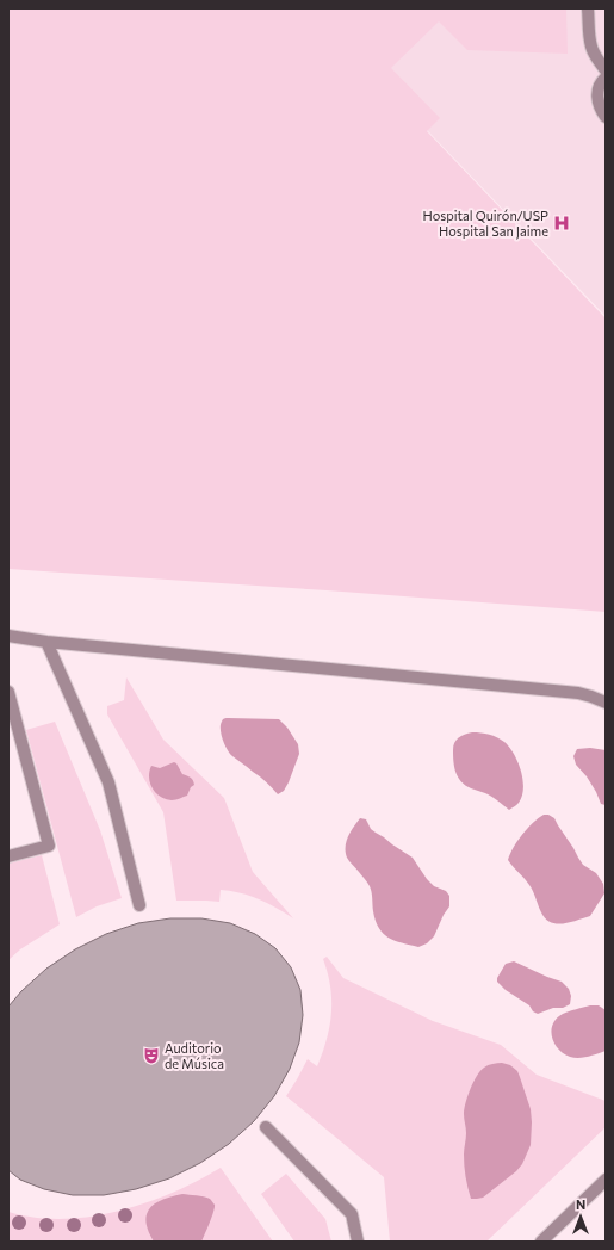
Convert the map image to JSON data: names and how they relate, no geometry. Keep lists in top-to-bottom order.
{
  "places": {
    "hospital": ["Hospital Quirón/USP Hospital San Jaime"],
    "theatre": ["Auditorio de Música"]
  },
  "north": "top"
}
